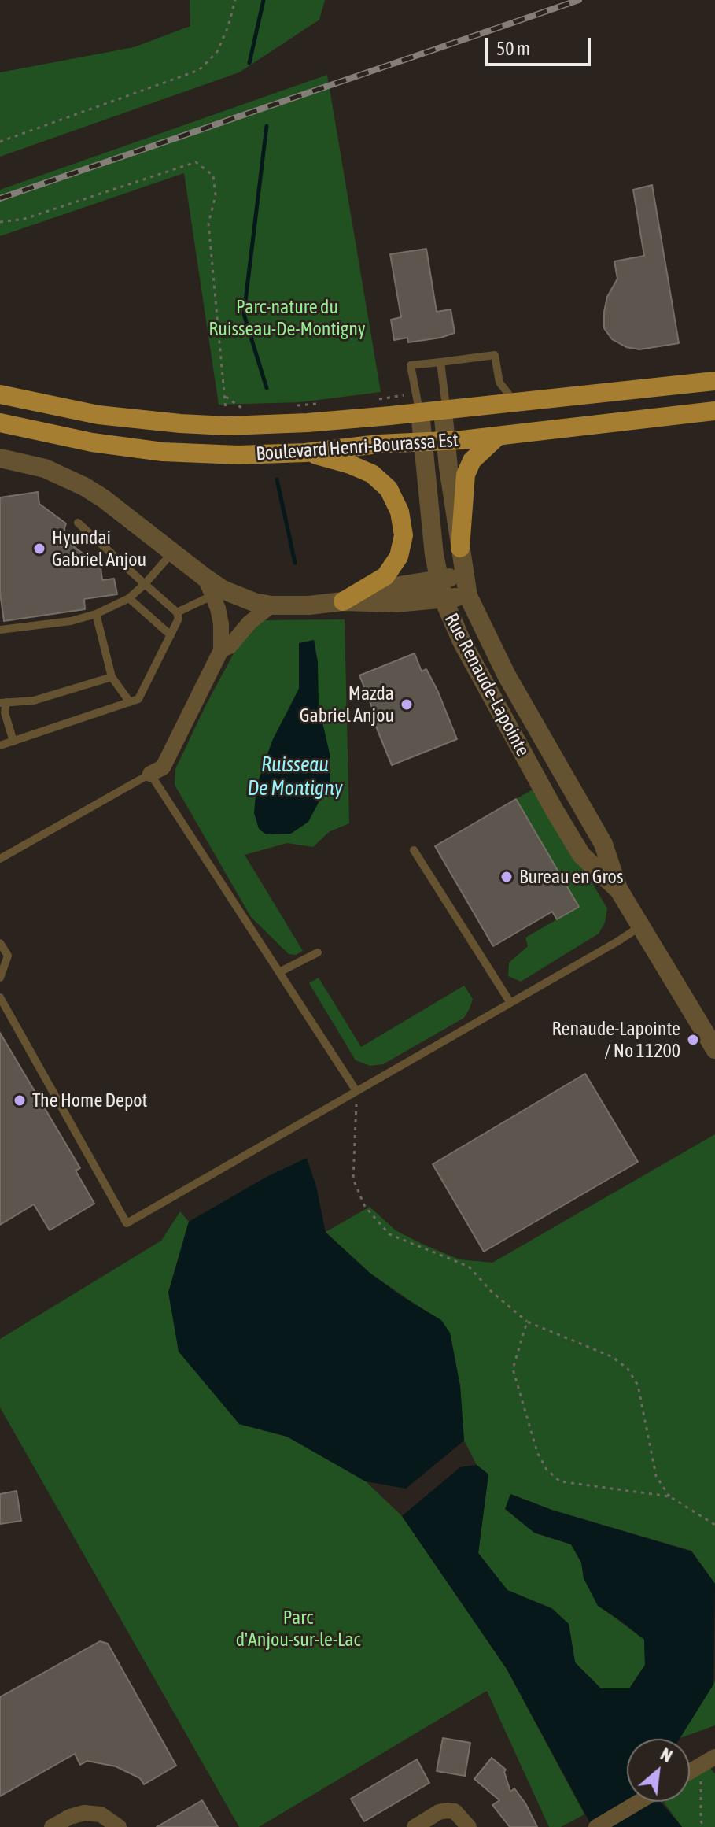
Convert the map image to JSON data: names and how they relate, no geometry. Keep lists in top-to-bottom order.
{
  "streets": {
    "main road": ["Boulevard Henri-Bourassa Est"],
    "street": ["Rue Renaude-Lapointe"]
  },
  "crossings": [
    ["Boulevard Henri-Bourassa Est", "Rue Renaude-Lapointe"]
  ],
  "water": ["Ruisseau De Montigny"],
  "parks": ["Parc-nature du Ruisseau-De-Montigny", "Parc d'Anjou-sur-le-Lac"],
  "places": [
    "Hyundai Gabriel Anjou",
    "Mazda Gabriel Anjou",
    "Bureau en Gros",
    "Renaude-Lapointe / No 11200",
    "The Home Depot"
  ],
  "scale_bar": "50 m",
  "north": "top right"
}
